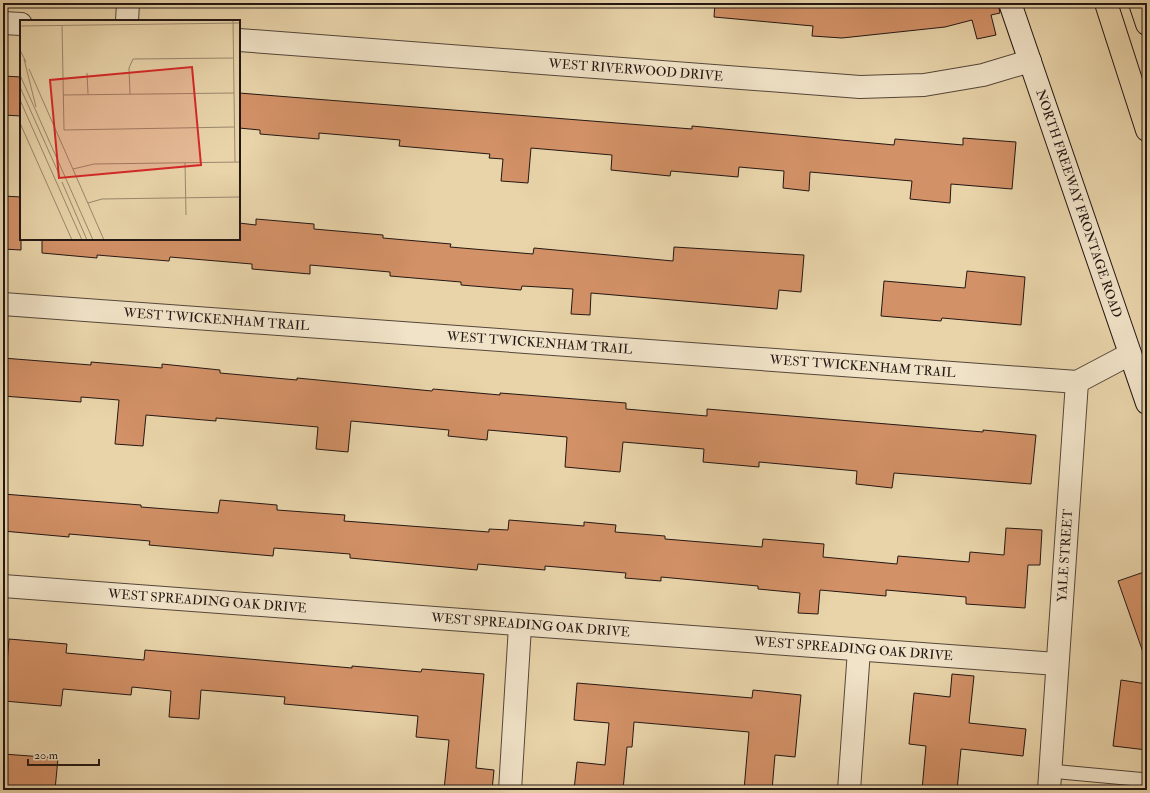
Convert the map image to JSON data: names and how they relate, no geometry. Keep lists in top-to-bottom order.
{
  "streets": {
    "street": [
      "WEST RIVERWOOD DRIVE",
      "NORTH FREEWAY FRONTAGE ROAD",
      "WEST TWICKENHAM TRAIL",
      "YALE STREET",
      "WEST SPREADING OAK DRIVE"
    ]
  },
  "crossings": [
    ["WEST RIVERWOOD DRIVE", "NORTH FREEWAY FRONTAGE ROAD"],
    ["WEST TWICKENHAM TRAIL", "YALE STREET"],
    ["YALE STREET", "WEST SPREADING OAK DRIVE"]
  ],
  "scale_bar": "20 m"
}
